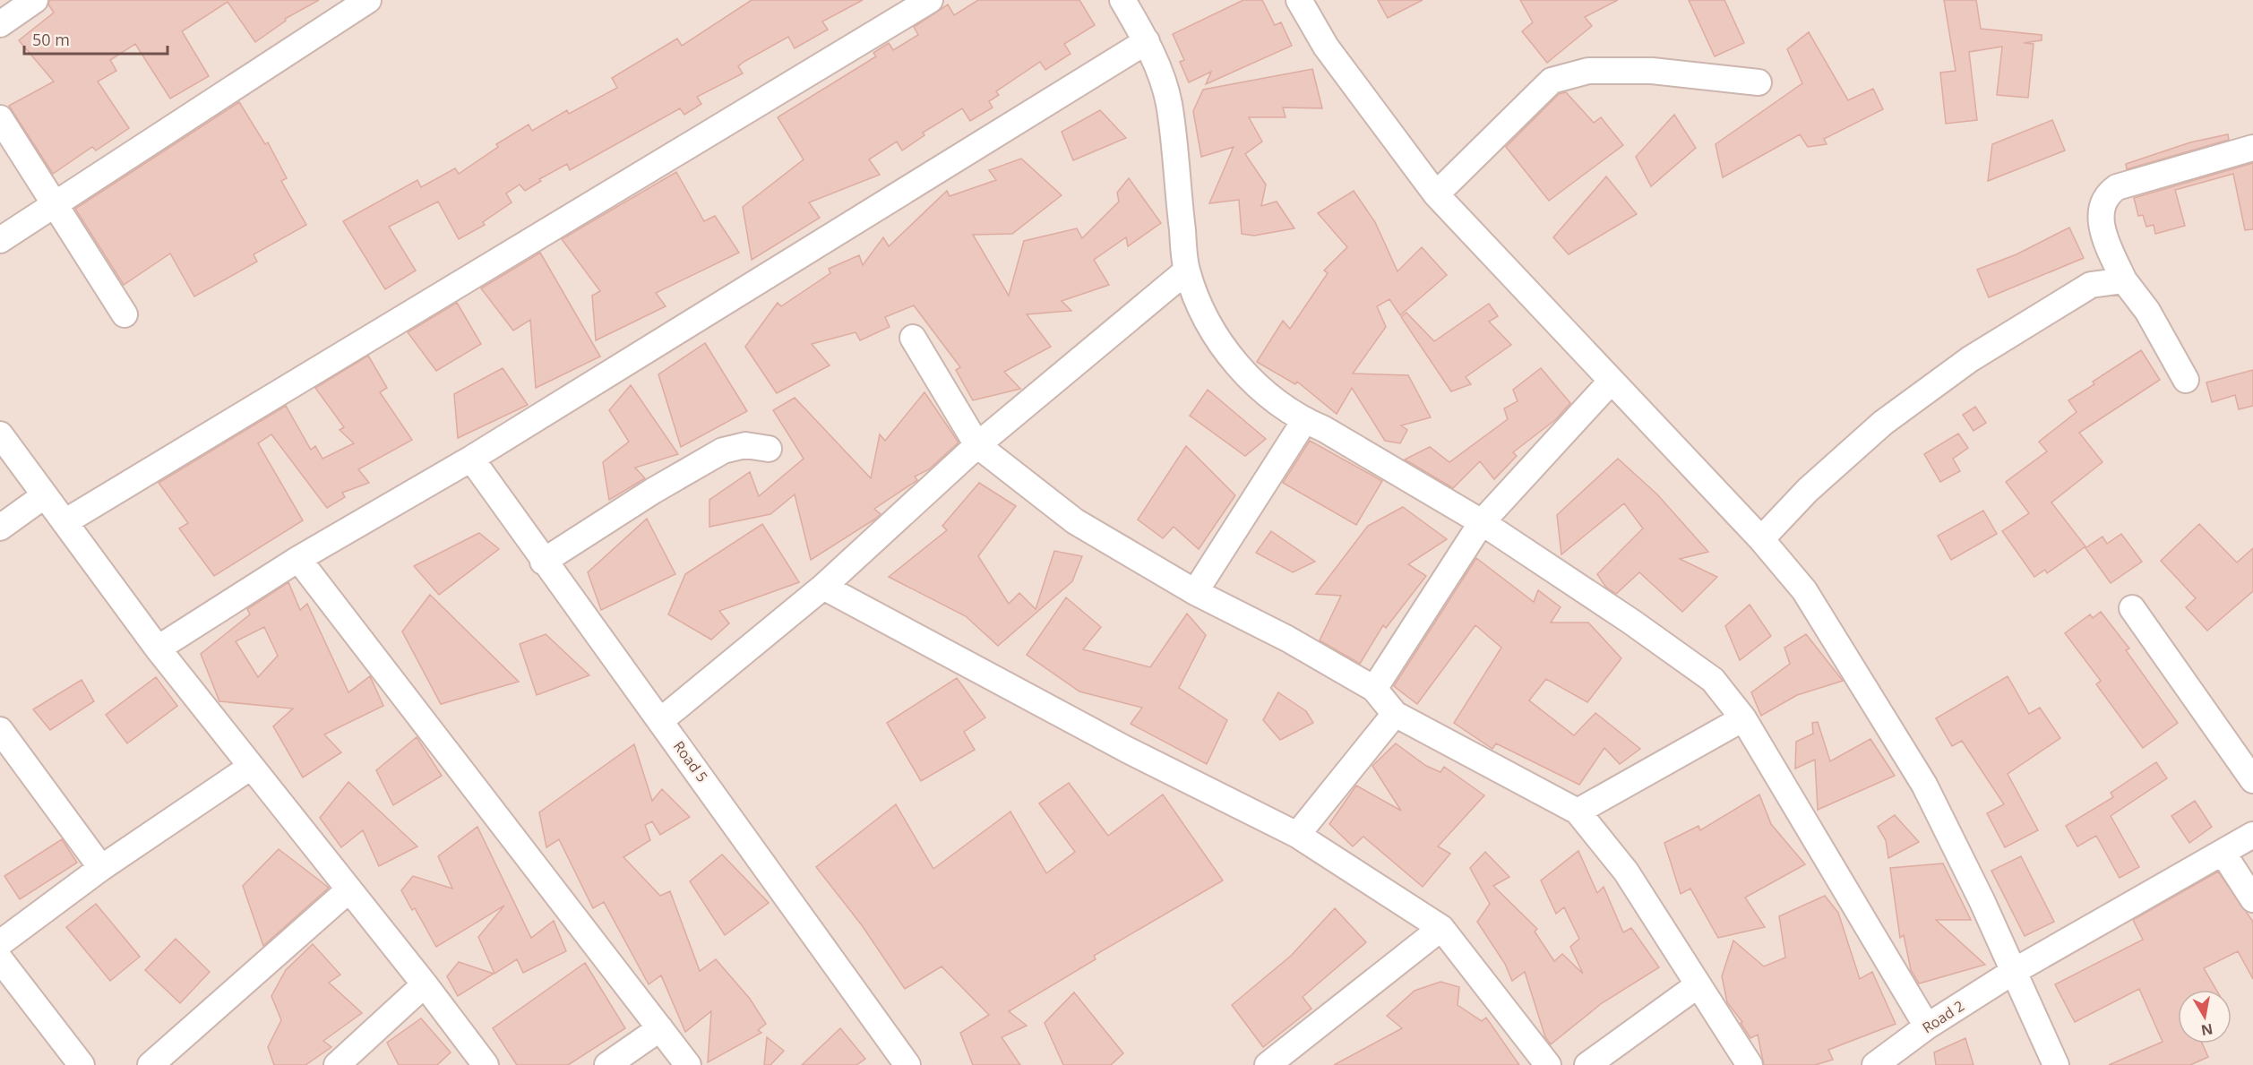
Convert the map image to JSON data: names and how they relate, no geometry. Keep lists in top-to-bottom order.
{
  "streets": {
    "street": ["Road 5", "Road 2"]
  },
  "scale_bar": "50 m",
  "north": "bottom"
}
